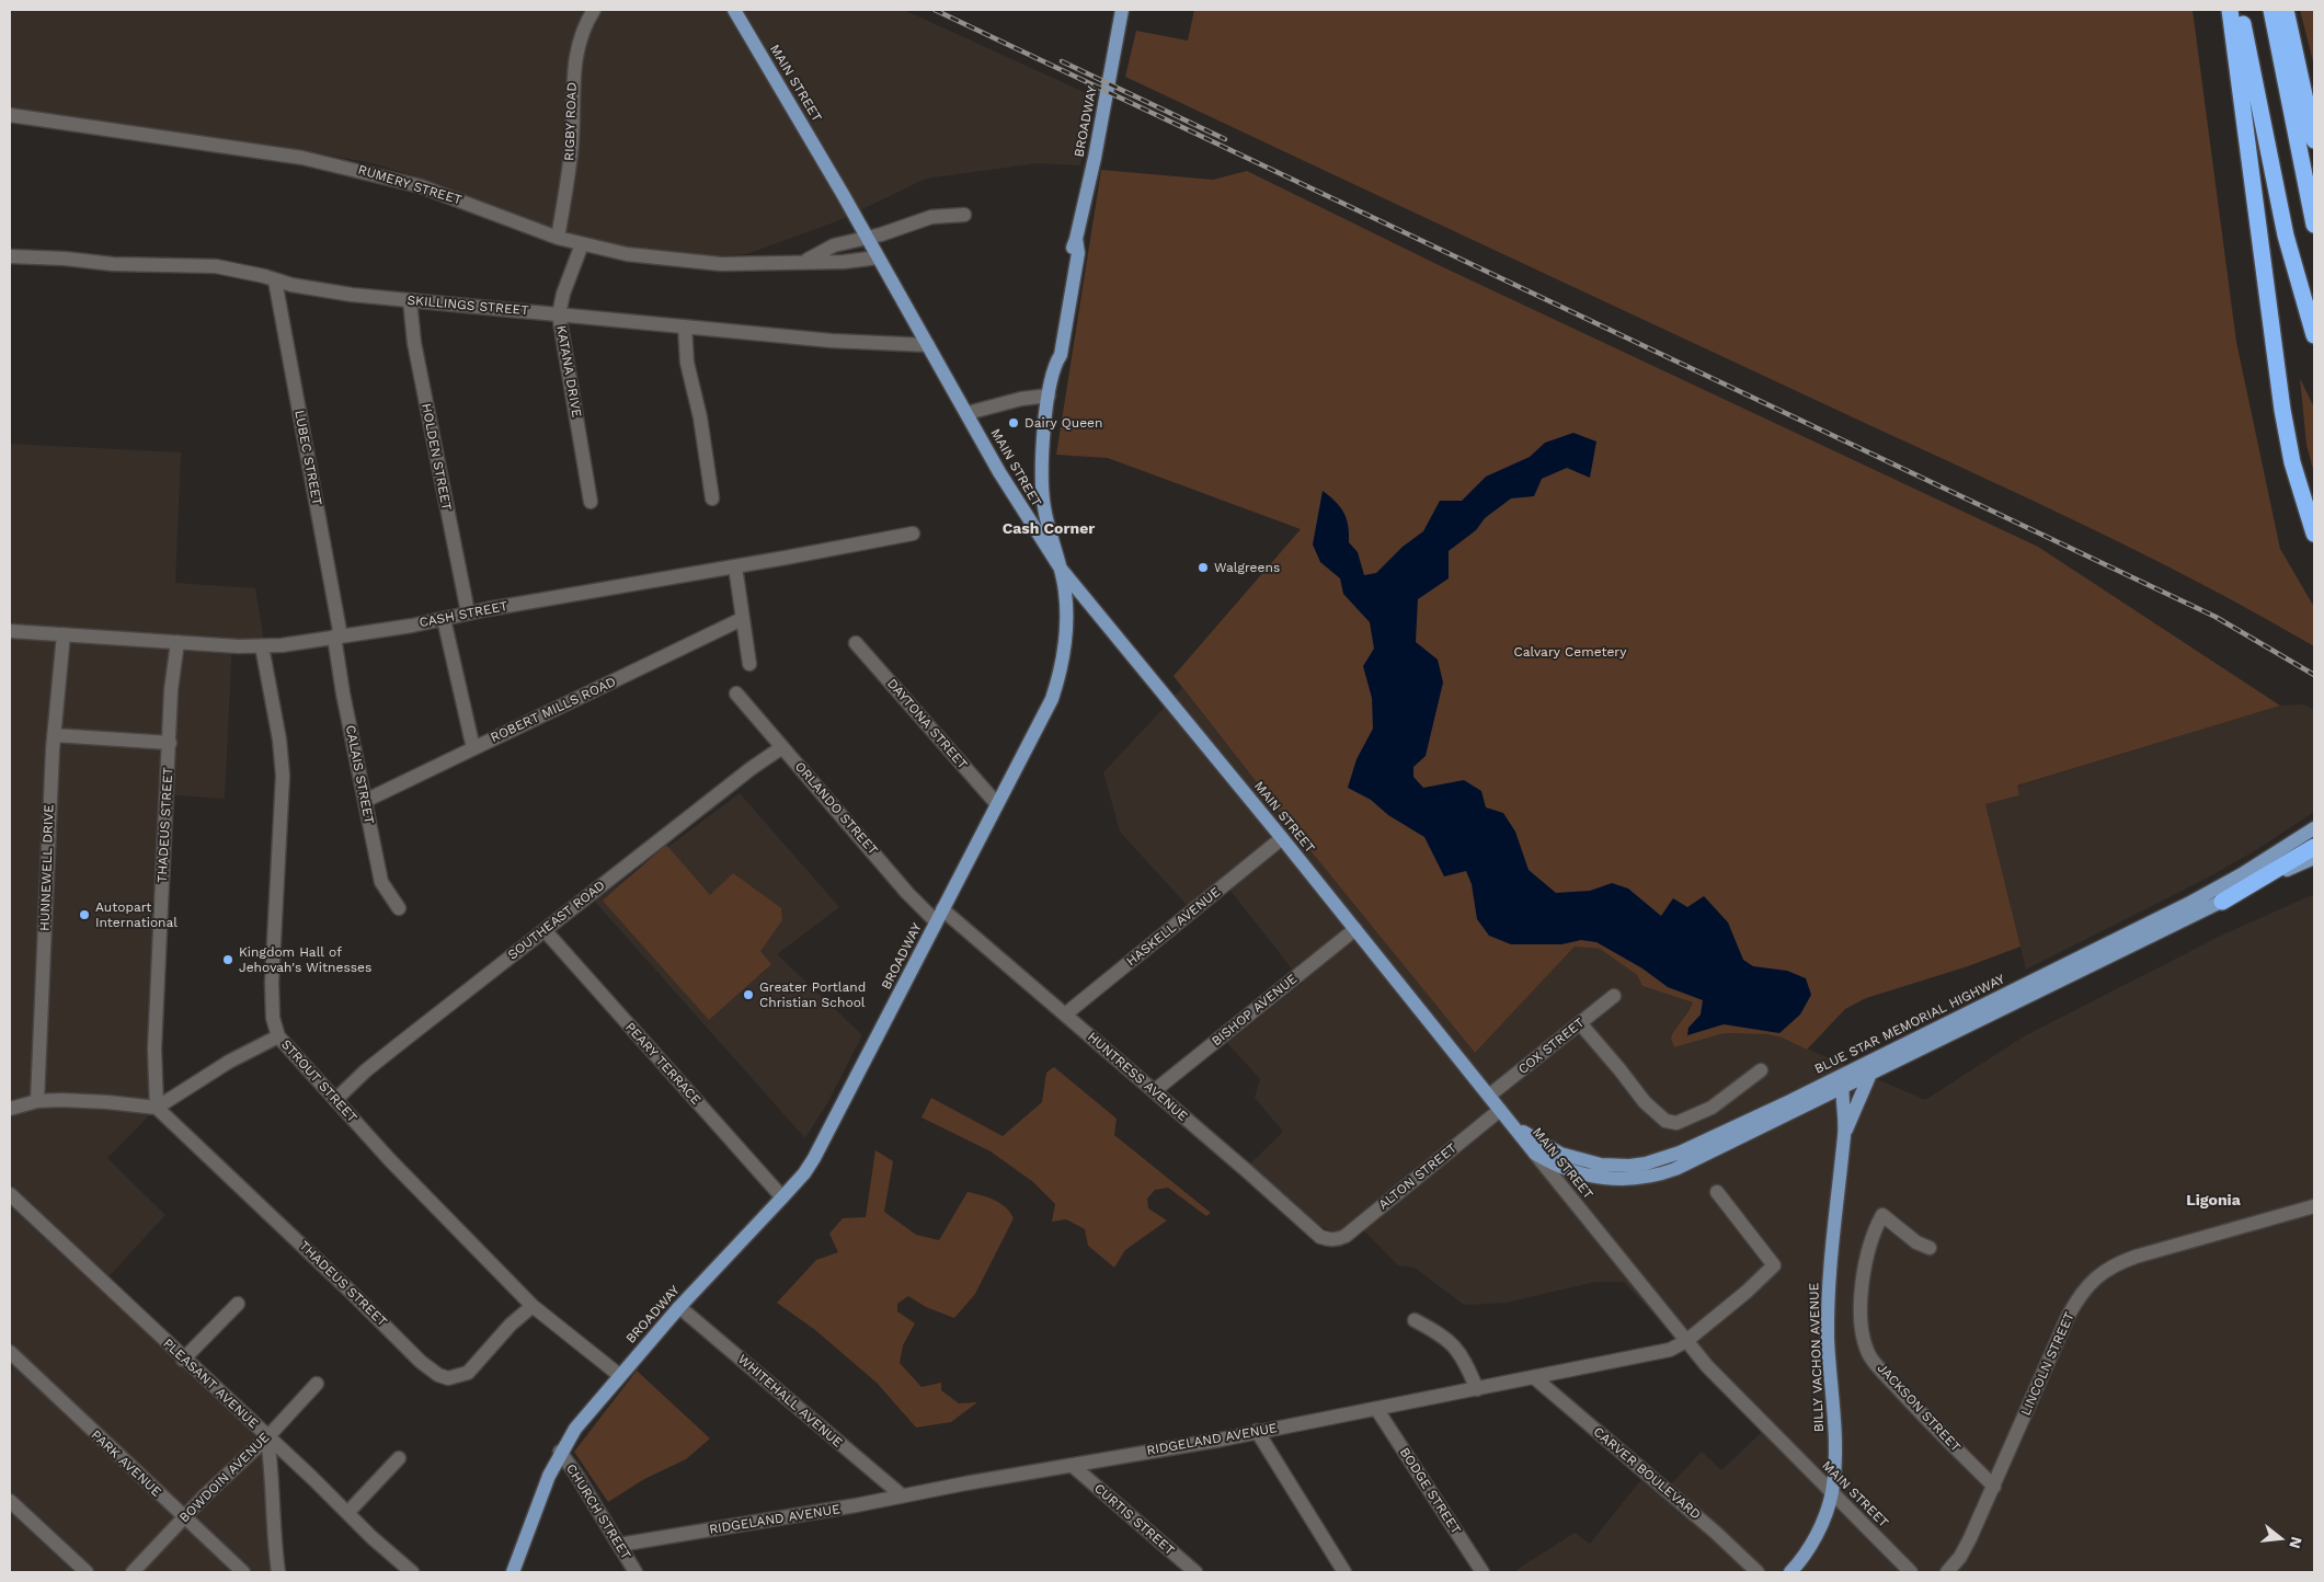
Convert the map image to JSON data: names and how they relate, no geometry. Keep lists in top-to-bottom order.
{
  "streets": {
    "main road": [
      "MAIN STREET",
      "BROADWAY",
      "BLUE STAR MEMORIAL HIGHWAY",
      "BILLY VACHON AVENUE"
    ],
    "street": [
      "RIGBY ROAD",
      "RUMERY STREET",
      "SKILLINGS STREET",
      "KATANA DRIVE",
      "HOLDEN STREET",
      "LUBEC STREET",
      "CASH STREET",
      "ROBERT MILLS ROAD",
      "DAYTONA STREET",
      "CALAIS STREET",
      "ORLANDO STREET",
      "THADEUS STREET",
      "HUNNEWELL DRIVE",
      "SOUTHEAST ROAD",
      "HASKELL AVENUE",
      "BISHOP AVENUE",
      "COX STREET",
      "PEARY TERRACE",
      "HUNTRESS AVENUE",
      "STROUT STREET",
      "ALTON STREET",
      "LINCOLN STREET",
      "PLEASANT AVENUE",
      "WHITEHALL AVENUE",
      "JACKSON STREET",
      "RIDGELAND AVENUE",
      "PARK AVENUE",
      "CARVER BOULEVARD",
      "BOWDOIN AVENUE",
      "BODGE STREET",
      "CHURCH STREET",
      "CURTIS STREET"
    ]
  },
  "crossings": [
    ["MAIN STREET", "BROADWAY"],
    ["MAIN STREET", "RUMERY STREET"],
    ["MAIN STREET", "SKILLINGS STREET"],
    ["MAIN STREET", "HASKELL AVENUE"],
    ["MAIN STREET", "BISHOP AVENUE"],
    ["MAIN STREET", "BLUE STAR MEMORIAL HIGHWAY"],
    ["MAIN STREET", "COX STREET"],
    ["MAIN STREET", "ALTON STREET"],
    ["MAIN STREET", "BILLY VACHON AVENUE"],
    ["MAIN STREET", "RIDGELAND AVENUE"],
    ["RIGBY ROAD", "RUMERY STREET"],
    ["BROADWAY", "DAYTONA STREET"],
    ["BROADWAY", "ORLANDO STREET"],
    ["BROADWAY", "PEARY TERRACE"],
    ["BROADWAY", "HUNTRESS AVENUE"],
    ["BROADWAY", "STROUT STREET"],
    ["BROADWAY", "WHITEHALL AVENUE"],
    ["BROADWAY", "CHURCH STREET"],
    ["RUMERY STREET", "KATANA DRIVE"],
    ["SKILLINGS STREET", "KATANA DRIVE"],
    ["SKILLINGS STREET", "HOLDEN STREET"],
    ["SKILLINGS STREET", "LUBEC STREET"],
    ["HOLDEN STREET", "CASH STREET"],
    ["LUBEC STREET", "CASH STREET"],
    ["LUBEC STREET", "CALAIS STREET"],
    ["CASH STREET", "CALAIS STREET"],
    ["CASH STREET", "THADEUS STREET"],
    ["CASH STREET", "HUNNEWELL DRIVE"],
    ["CASH STREET", "STROUT STREET"],
    ["ROBERT MILLS ROAD", "CALAIS STREET"],
    ["ORLANDO STREET", "SOUTHEAST ROAD"],
    ["ORLANDO STREET", "HUNTRESS AVENUE"],
    ["THADEUS STREET", "STROUT STREET"],
    ["SOUTHEAST ROAD", "PEARY TERRACE"],
    ["SOUTHEAST ROAD", "STROUT STREET"],
    ["HASKELL AVENUE", "HUNTRESS AVENUE"],
    ["BISHOP AVENUE", "HUNTRESS AVENUE"],
    ["BLUE STAR MEMORIAL HIGHWAY", "ALTON STREET"],
    ["BLUE STAR MEMORIAL HIGHWAY", "BILLY VACHON AVENUE"],
    ["HUNTRESS AVENUE", "ALTON STREET"],
    ["LINCOLN STREET", "JACKSON STREET"],
    ["PLEASANT AVENUE", "BOWDOIN AVENUE"],
    ["WHITEHALL AVENUE", "RIDGELAND AVENUE"],
    ["RIDGELAND AVENUE", "CARVER BOULEVARD"],
    ["RIDGELAND AVENUE", "BODGE STREET"],
    ["RIDGELAND AVENUE", "CHURCH STREET"],
    ["RIDGELAND AVENUE", "CURTIS STREET"],
    ["PARK AVENUE", "BOWDOIN AVENUE"]
  ],
  "districts": ["Cash Corner", "Ligonia"],
  "parks": ["Calvary Cemetery"],
  "places": [
    "Dairy Queen",
    "Walgreens",
    "Autopart International",
    "Kingdom Hall of Jehovah's Witnesses",
    "Greater Portland Christian School"
  ],
  "north": "right"
}
